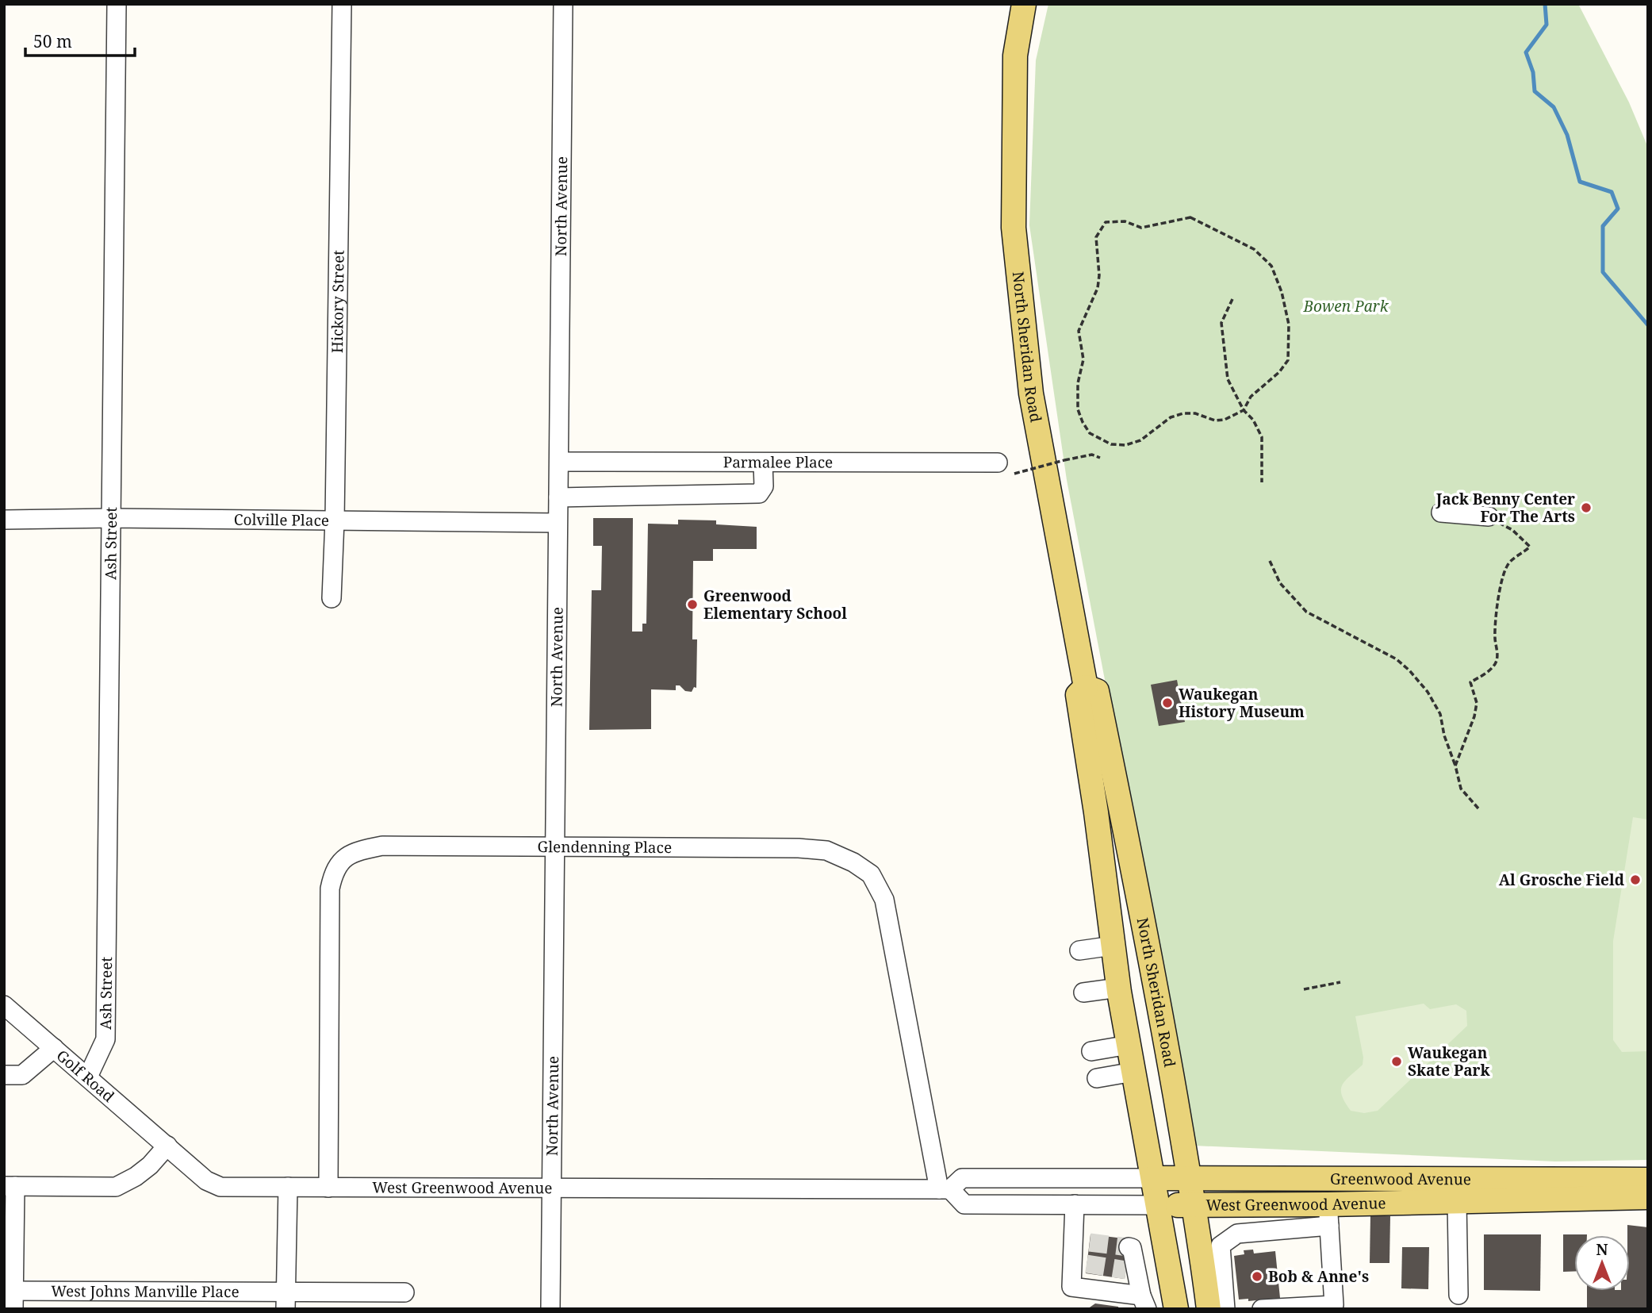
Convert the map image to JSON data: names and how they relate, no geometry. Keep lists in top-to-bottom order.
{
  "streets": {
    "main road": ["North Sheridan Road", "Greenwood Avenue", "West Greenwood Avenue"],
    "street": [
      "North Avenue",
      "Hickory Street",
      "Parmalee Place",
      "Colville Place",
      "Ash Street",
      "Glendenning Place",
      "Golf Road",
      "West Johns Manville Place"
    ]
  },
  "crossings": [
    ["North Avenue", "Parmalee Place"],
    ["North Avenue", "Colville Place"],
    ["North Avenue", "Glendenning Place"],
    ["North Avenue", "West Greenwood Avenue"],
    ["Hickory Street", "Colville Place"],
    ["North Sheridan Road", "Greenwood Avenue"],
    ["North Sheridan Road", "West Greenwood Avenue"],
    ["Colville Place", "Ash Street"],
    ["Ash Street", "Golf Road"],
    ["Glendenning Place", "West Greenwood Avenue"],
    ["Golf Road", "West Greenwood Avenue"],
    ["Greenwood Avenue", "West Greenwood Avenue"]
  ],
  "parks": ["Bowen Park"],
  "places": [
    "Jack Benny Center For The Arts",
    "Greenwood Elementary School",
    "Waukegan History Museum",
    "Al Grosche Field",
    "Waukegan Skate Park",
    "Bob & Anne's"
  ],
  "scale_bar": "50 m",
  "north": "top"
}
